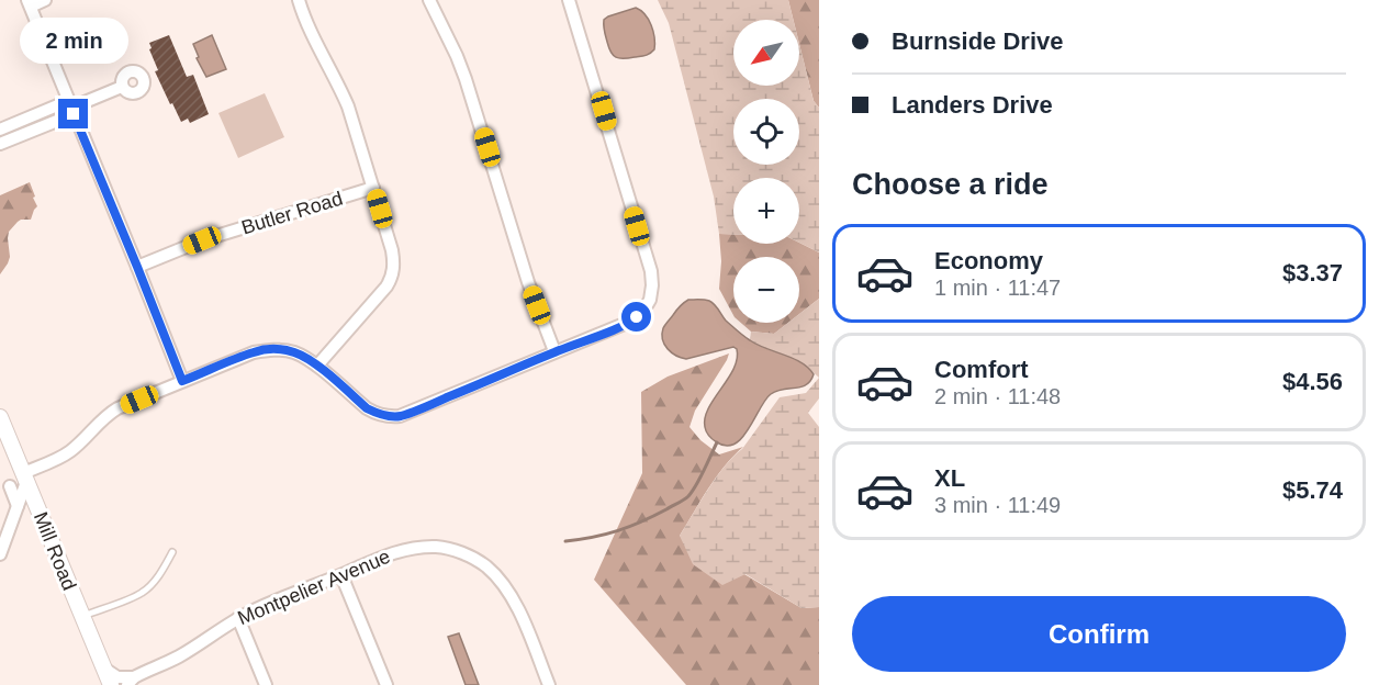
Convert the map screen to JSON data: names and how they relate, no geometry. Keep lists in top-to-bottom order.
{
  "streets": {
    "street": ["Butler Road", "Mill Road", "Montpelier Avenue"]
  },
  "crossings": [
    ["Mill Road", "Montpelier Avenue"]
  ],
  "north": "bottom left",
  "page": {
    "banner": ["Burnside Drive", "Landers Drive"],
    "bubble": "2 min",
    "map_buttons": ["+", "−"],
    "heading": "Choose a ride",
    "list": [
      {
        "name": "Economy",
        "note": "1 min · 11:47",
        "value": "$3.37"
      },
      {
        "name": "Comfort",
        "note": "2 min · 11:48",
        "value": "$4.56"
      },
      {
        "name": "XL",
        "note": "3 min · 11:49",
        "value": "$5.74"
      }
    ],
    "buttons": "Confirm"
  }
}
